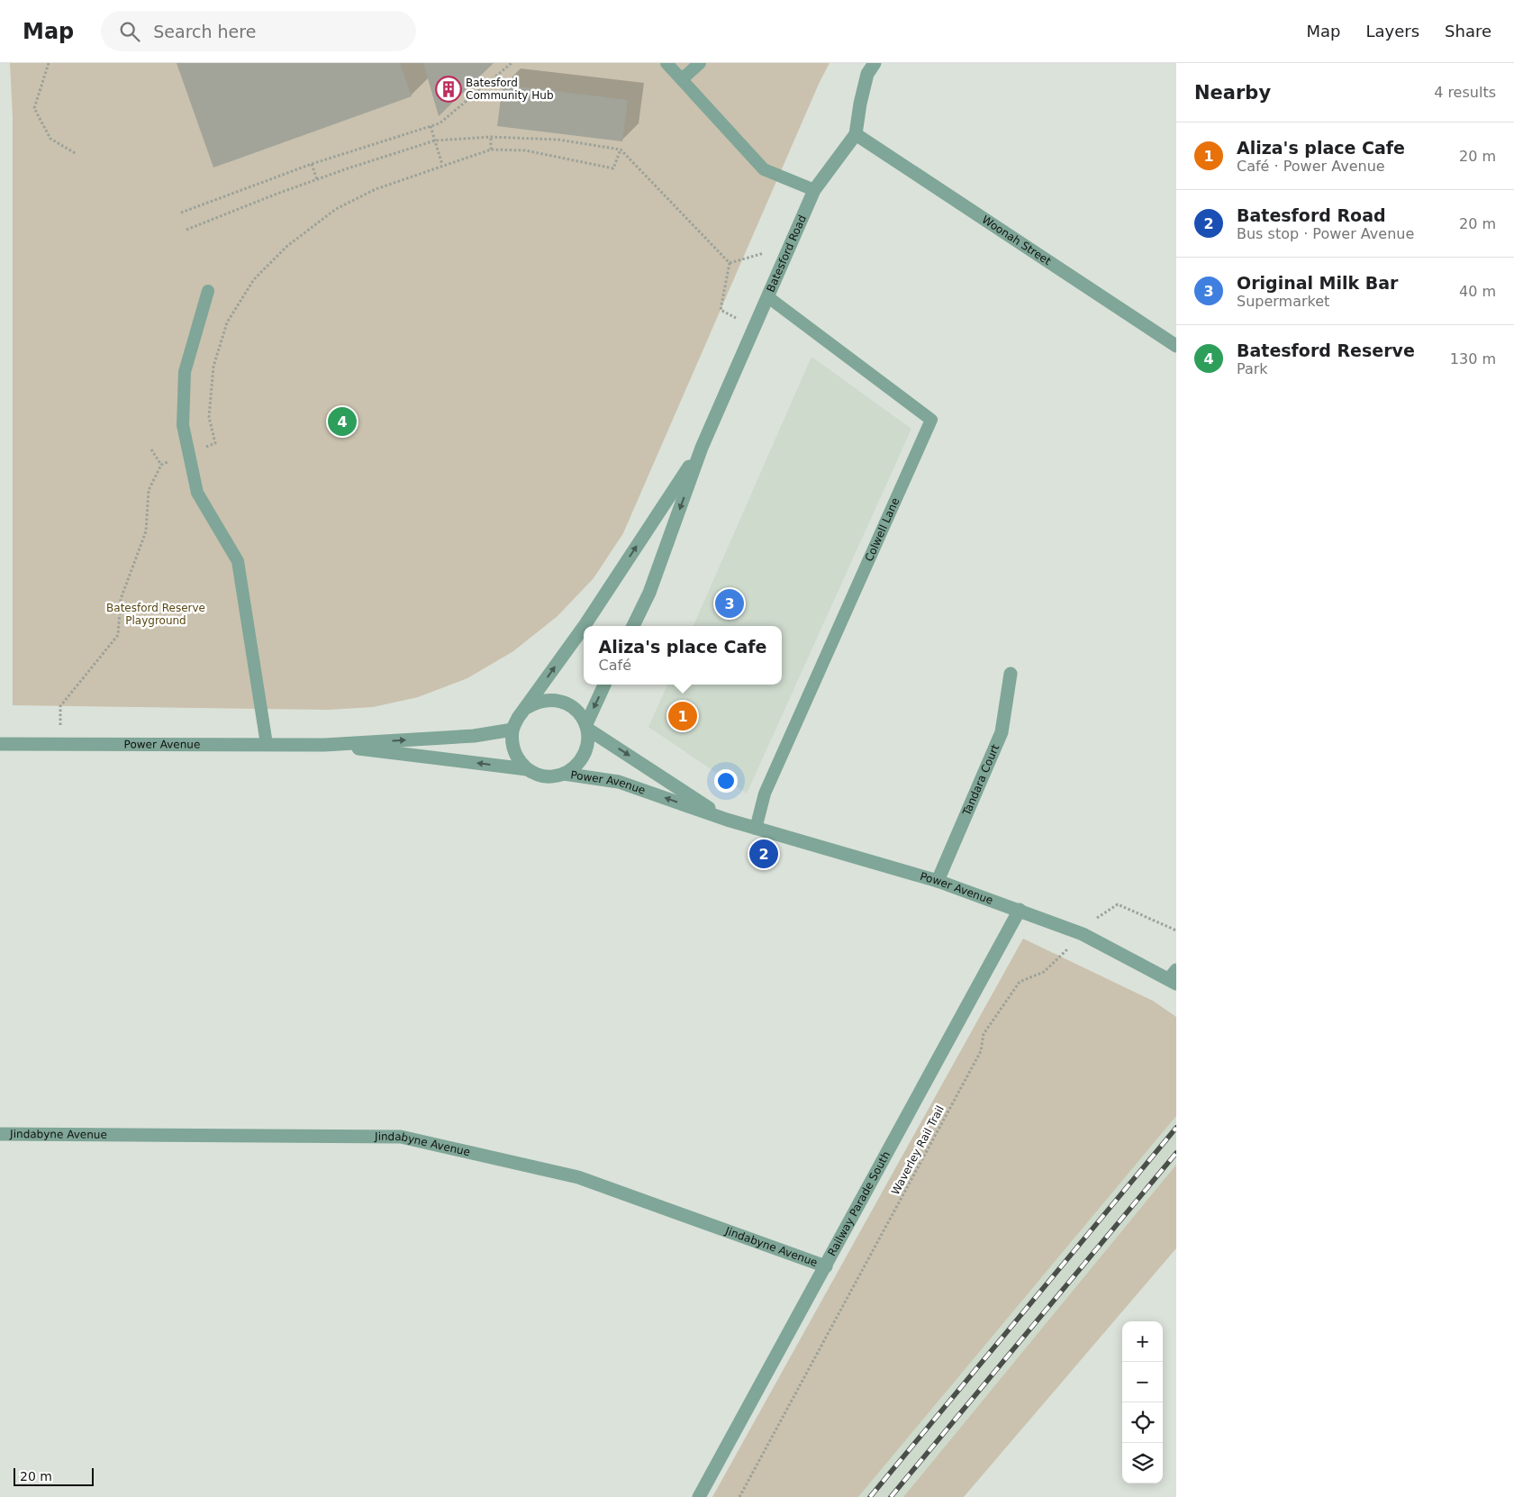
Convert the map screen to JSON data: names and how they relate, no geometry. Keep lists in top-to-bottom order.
{
  "streets": {
    "street": [
      "Woonah Street",
      "Batesford Road",
      "Power Avenue",
      "Tandara Court",
      "Jindabyne Avenue",
      "Railway Parade South"
    ],
    "lane": ["Colwell Lane"],
    "path": ["Waverley Rail Trail"]
  },
  "crossings": [
    ["Woonah Street", "Batesford Road"],
    ["Batesford Road", "Colwell Lane"],
    ["Batesford Road", "Power Avenue"],
    ["Colwell Lane", "Power Avenue"],
    ["Power Avenue", "Tandara Court"],
    ["Power Avenue", "Waverley Rail Trail"],
    ["Power Avenue", "Railway Parade South"],
    ["Jindabyne Avenue", "Railway Parade South"]
  ],
  "parks": ["Batesford Reserve Playground"],
  "places": {
    "building": ["Batesford Community Hub"]
  },
  "scale_bar": "20 m",
  "page": {
    "header": "Map",
    "search": "Search here",
    "nav": ["Map", "Layers", "Share"],
    "heading": ["Nearby", "4 results"],
    "list": [
      {
        "mark": "1",
        "name": "Aliza's place Cafe",
        "note": "Café · Power Avenue",
        "value": "20 m"
      },
      {
        "mark": "2",
        "name": "Batesford Road",
        "note": "Bus stop · Power Avenue",
        "value": "20 m"
      },
      {
        "mark": "3",
        "name": "Original Milk Bar",
        "note": "Supermarket",
        "value": "40 m"
      },
      {
        "mark": "4",
        "name": "Batesford Reserve",
        "note": "Park",
        "value": "130 m"
      }
    ],
    "pins": [
      "4",
      "3",
      "1",
      "2"
    ],
    "popup": ["Aliza's place Cafe", "Café"],
    "map_buttons": ["+", "−"],
    "scale": "20 m"
  }
}
